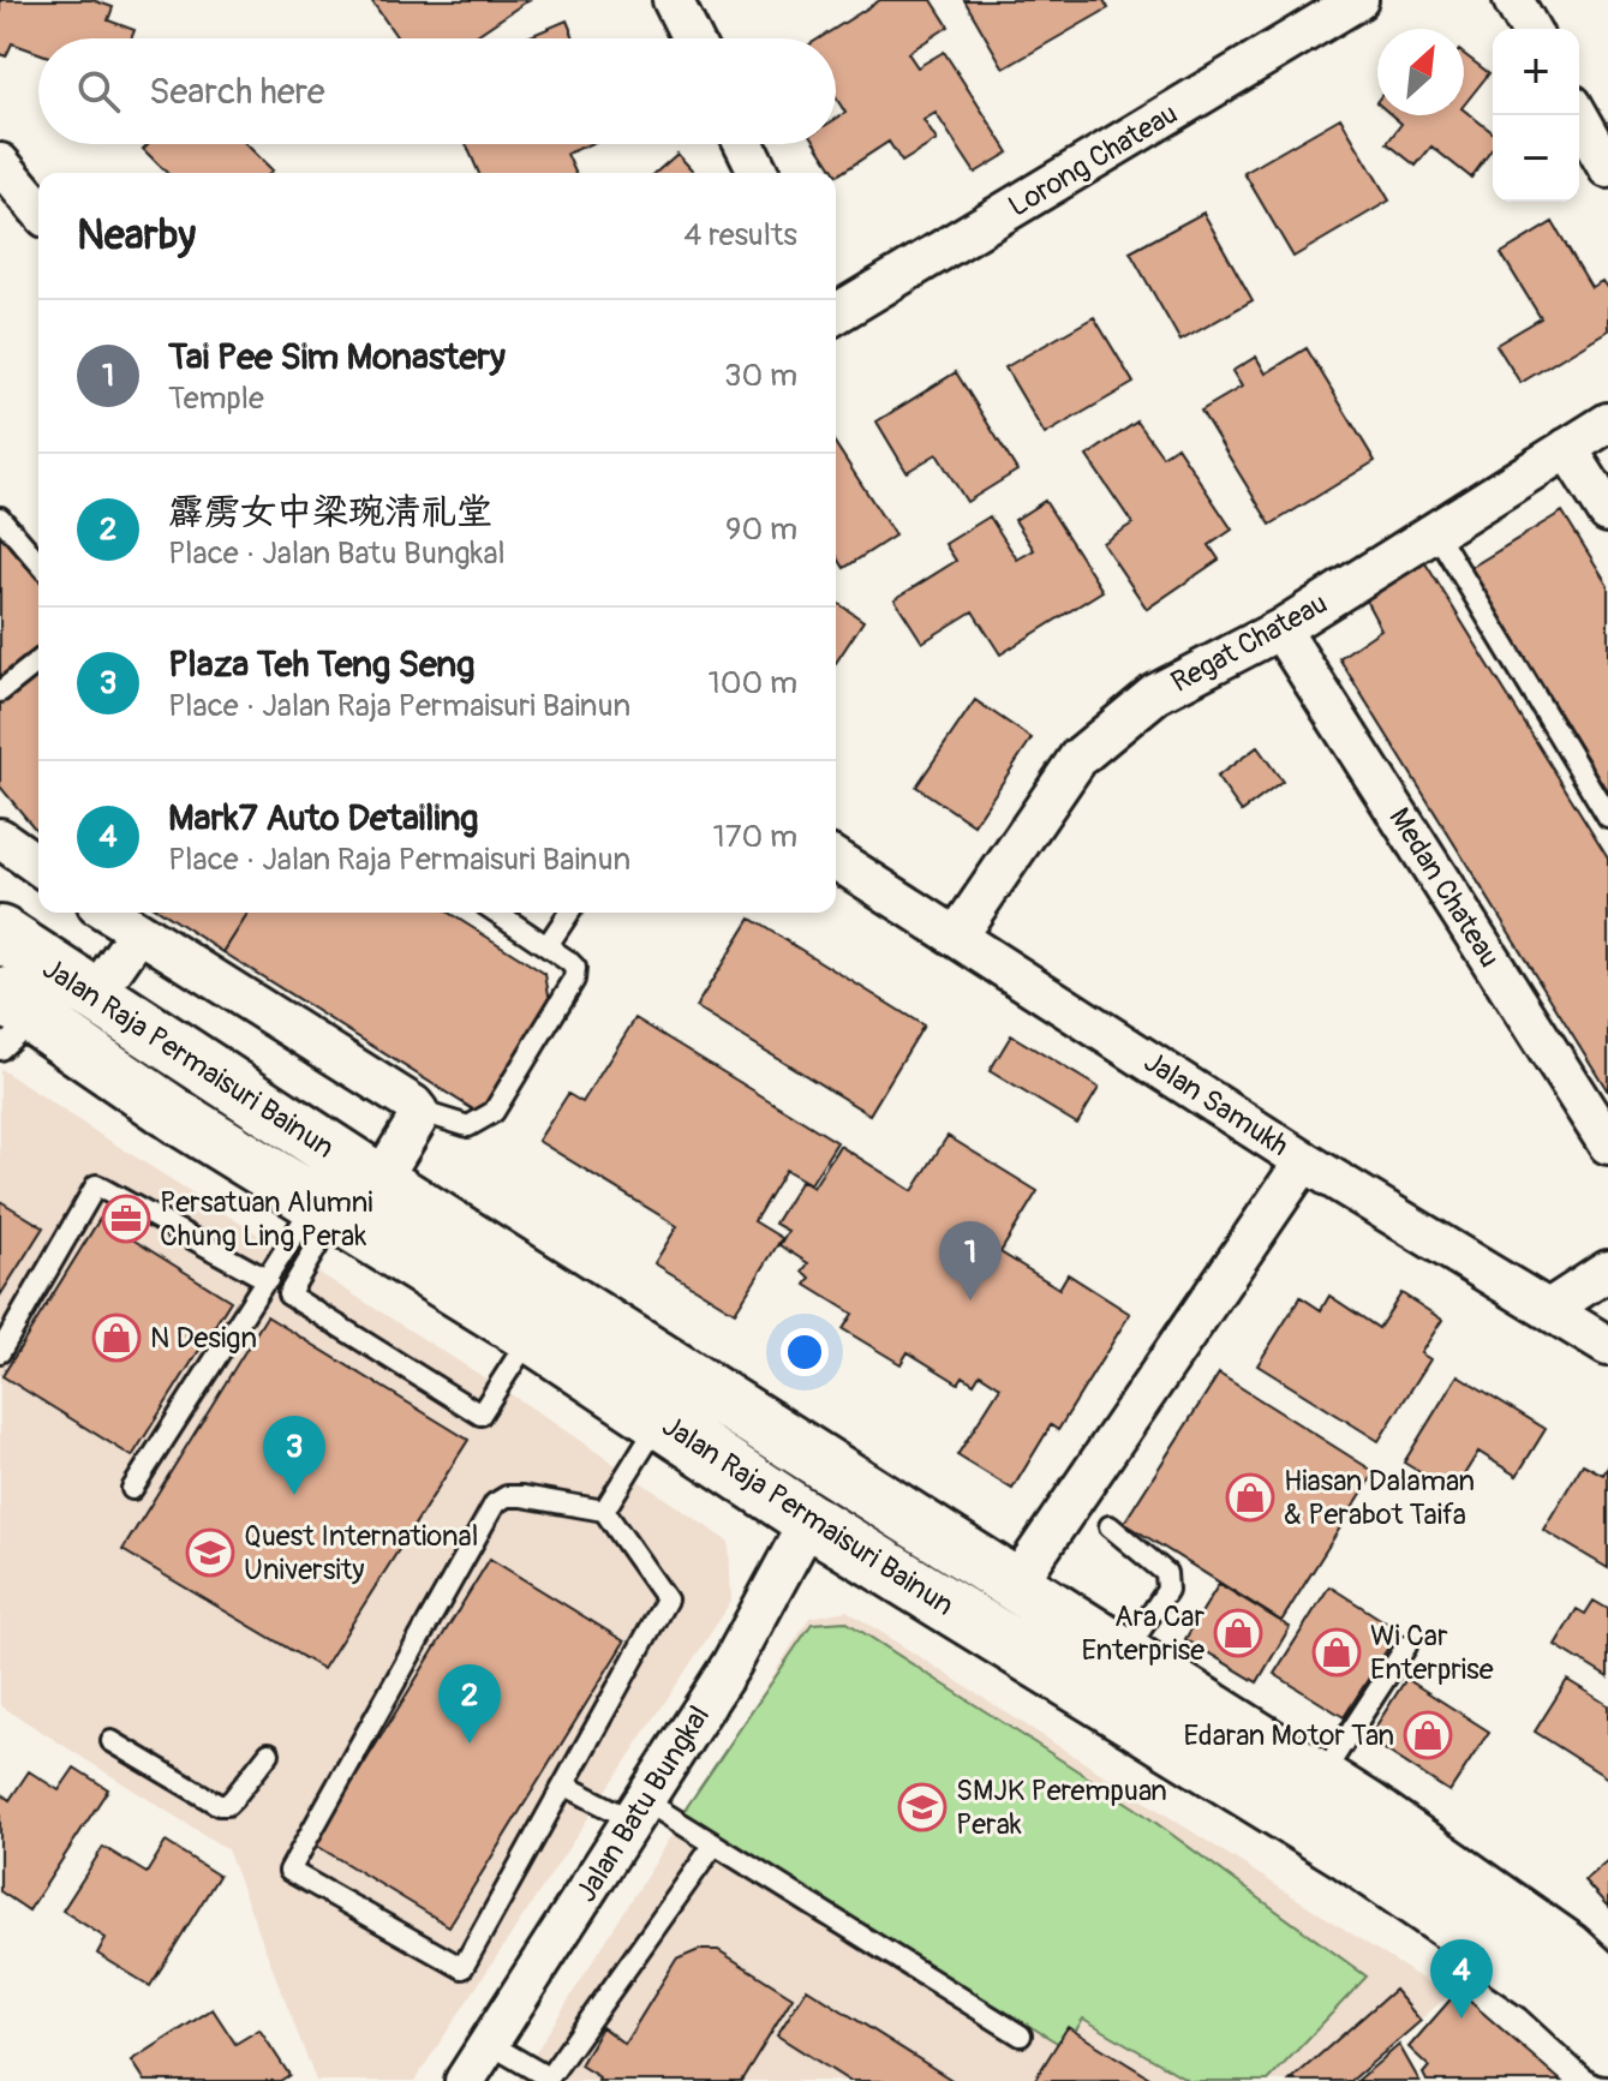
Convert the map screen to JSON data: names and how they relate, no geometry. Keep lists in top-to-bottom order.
{
  "streets": {
    "main road": ["Jalan Raja Permaisuri Bainun"],
    "street": [
      "Lorong Chateau",
      "Regat Chateau",
      "Medan Chateau",
      "Jalan Samukh",
      "Jalan Batu Bungkal"
    ]
  },
  "crossings": [
    ["Regat Chateau", "Medan Chateau"],
    ["Regat Chateau", "Jalan Samukh"],
    ["Jalan Raja Permaisuri Bainun", "Jalan Batu Bungkal"]
  ],
  "places": {
    "office": ["Persatuan Alumni Chung Ling Perak"],
    "shop": [
      "N Design",
      "Hiasan Dalaman & Perabot Taifa",
      "Ara Car Enterprise",
      "Wi Car Enterprise",
      "Edaran Motor Tan"
    ],
    "school or university": ["Quest International University", "SMJK Perempuan Perak"]
  },
  "north": "top right",
  "page": {
    "map_buttons": ["+", "−"],
    "search": "Search here",
    "heading": ["Nearby", "4 results"],
    "list": [
      {
        "mark": "1",
        "name": "Tai Pee Sim Monastery",
        "note": "Temple",
        "value": "30 m"
      },
      {
        "mark": "2",
        "name": "霹雳女中梁琬清礼堂",
        "note": "Place · Jalan Batu Bungkal",
        "value": "90 m"
      },
      {
        "mark": "3",
        "name": "Plaza Teh Teng Seng",
        "note": "Place · Jalan Raja Permaisuri Bainun",
        "value": "100 m"
      },
      {
        "mark": "4",
        "name": "Mark7 Auto Detailing",
        "note": "Place · Jalan Raja Permaisuri Bainun",
        "value": "170 m"
      }
    ],
    "pins": [
      "1",
      "3",
      "2",
      "4"
    ]
  }
}
